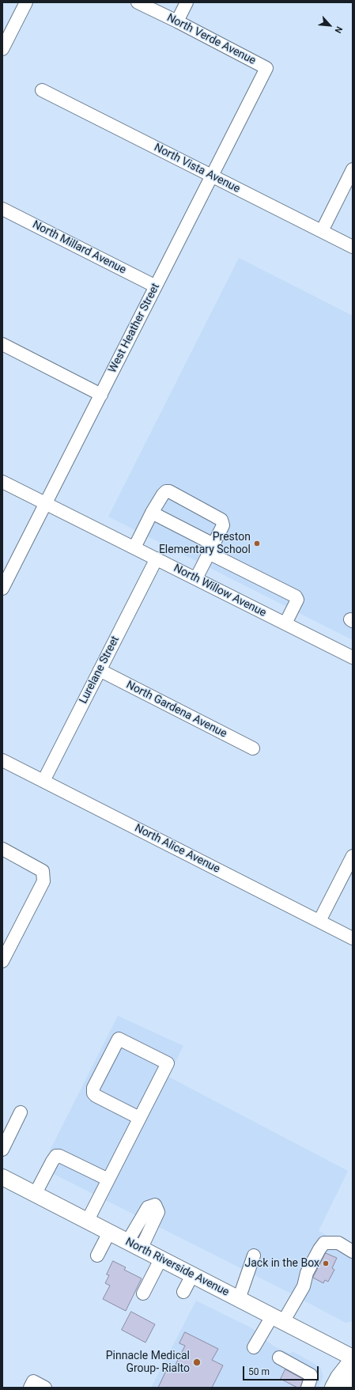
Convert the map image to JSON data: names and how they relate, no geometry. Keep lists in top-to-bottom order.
{
  "streets": {
    "main road": ["North Riverside Avenue"],
    "street": [
      "North Verde Avenue",
      "North Vista Avenue",
      "North Millard Avenue",
      "West Heather Street",
      "North Willow Avenue",
      "Lurelane Street",
      "North Gardena Avenue",
      "North Alice Avenue"
    ]
  },
  "crossings": [
    ["North Verde Avenue", "West Heather Street"],
    ["North Vista Avenue", "West Heather Street"],
    ["North Millard Avenue", "West Heather Street"],
    ["West Heather Street", "North Willow Avenue"],
    ["North Willow Avenue", "Lurelane Street"],
    ["Lurelane Street", "North Gardena Avenue"],
    ["Lurelane Street", "North Alice Avenue"]
  ],
  "places": ["Preston Elementary School", "Jack in the Box", "Pinnacle Medical Group- Rialto"],
  "scale_bar": "50 m",
  "north": "bottom right"
}
